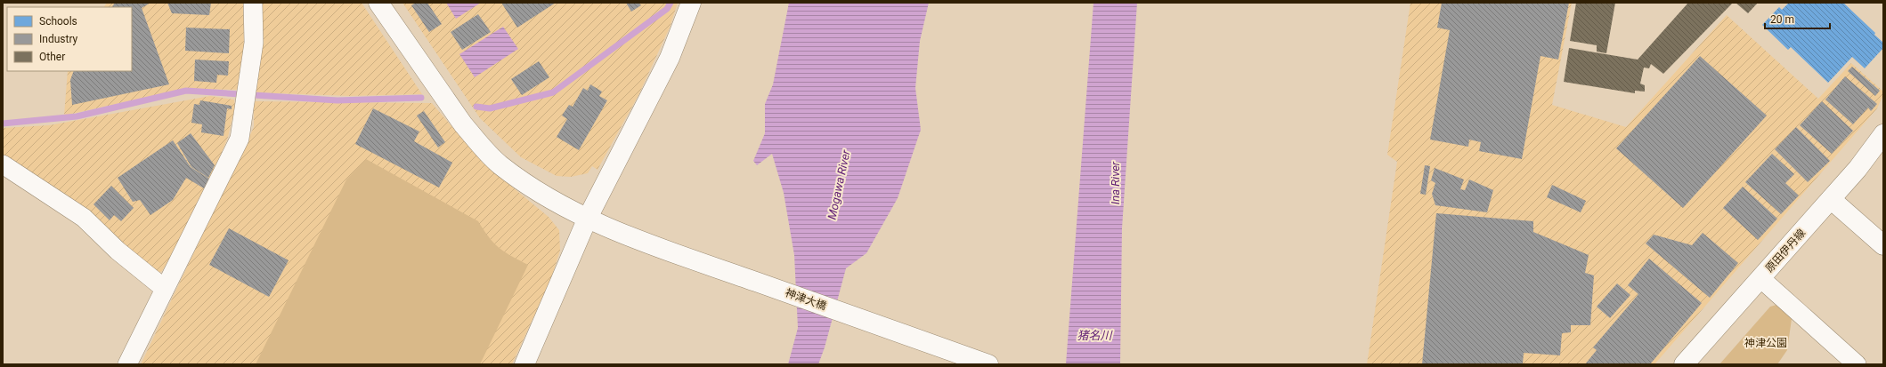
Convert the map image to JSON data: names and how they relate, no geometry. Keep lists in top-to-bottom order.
{
  "streets": {
    "street": ["原田伊丹線", "神津大橋"]
  },
  "water": ["Ina River", "Mogawa River", "猪名川"],
  "parks": ["神津公園"],
  "legend": ["Schools", "Industry", "Other"],
  "scale_bar": "20 m"
}
